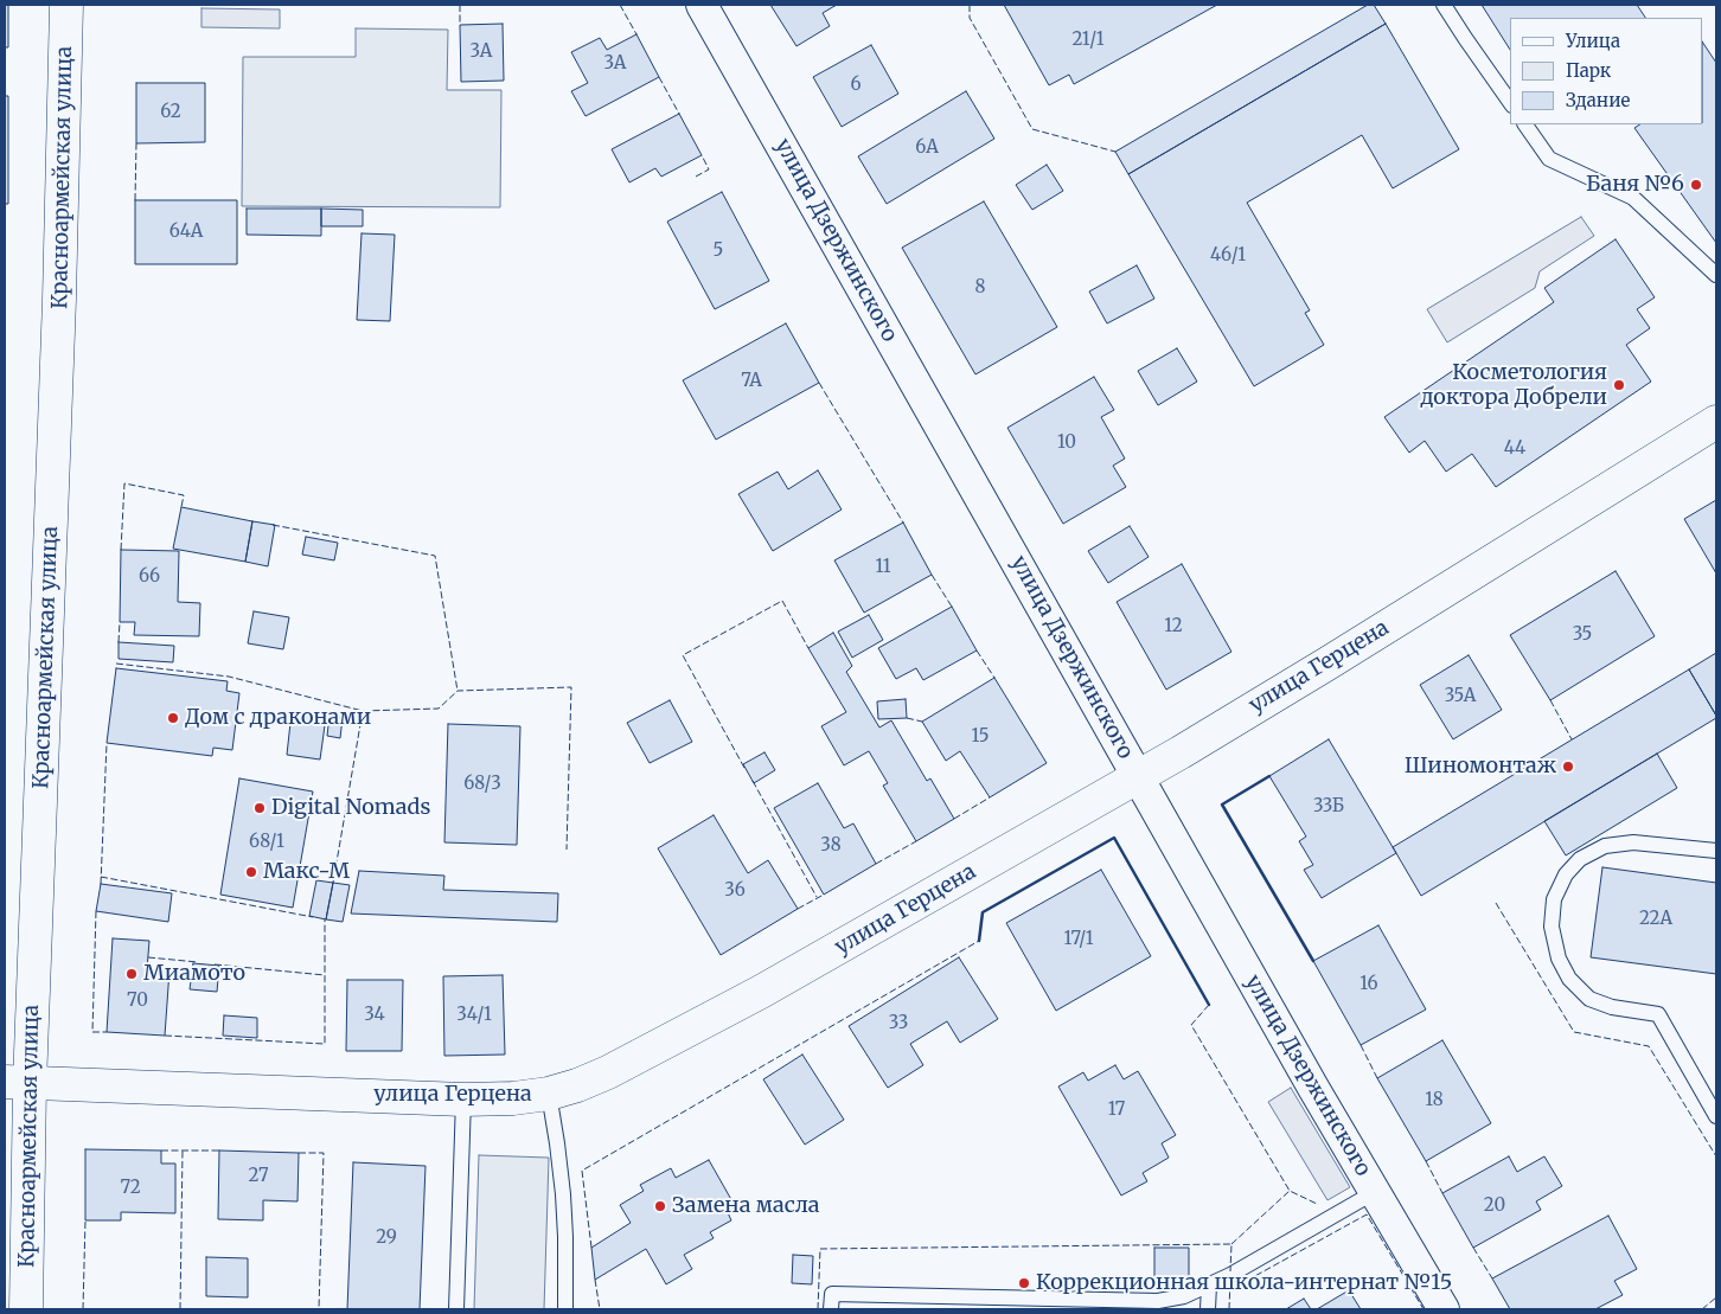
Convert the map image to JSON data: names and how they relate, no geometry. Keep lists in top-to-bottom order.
{
  "streets": {
    "street": ["Красноармейская улица", "улица Дзержинского", "улица Герцена"]
  },
  "crossings": [
    ["Красноармейская улица", "улица Герцена"],
    ["улица Дзержинского", "улица Герцена"]
  ],
  "places": [
    "Баня №6",
    "Косметология доктора Добрели",
    "Дом с драконами",
    "Шиномонтаж",
    "Digital Nomads",
    "Макс-М",
    "Миамото",
    "Замена масла",
    "Коррекционная школа-интернат №15"
  ],
  "house_numbers": [
    "21/1",
    "3А",
    "3А",
    "6",
    "62",
    "6А",
    "64А",
    "5",
    "46/1",
    "8",
    "7А",
    "10",
    "44",
    "11",
    "66",
    "12",
    "35",
    "35А",
    "15",
    "68/3",
    "33Б",
    "68/1",
    "38",
    "36",
    "22А",
    "17/1",
    "16",
    "70",
    "34",
    "34/1",
    "33",
    "18",
    "17",
    "27",
    "72",
    "20",
    "29"
  ],
  "legend": ["Улица", "Парк", "Здание"]
}
